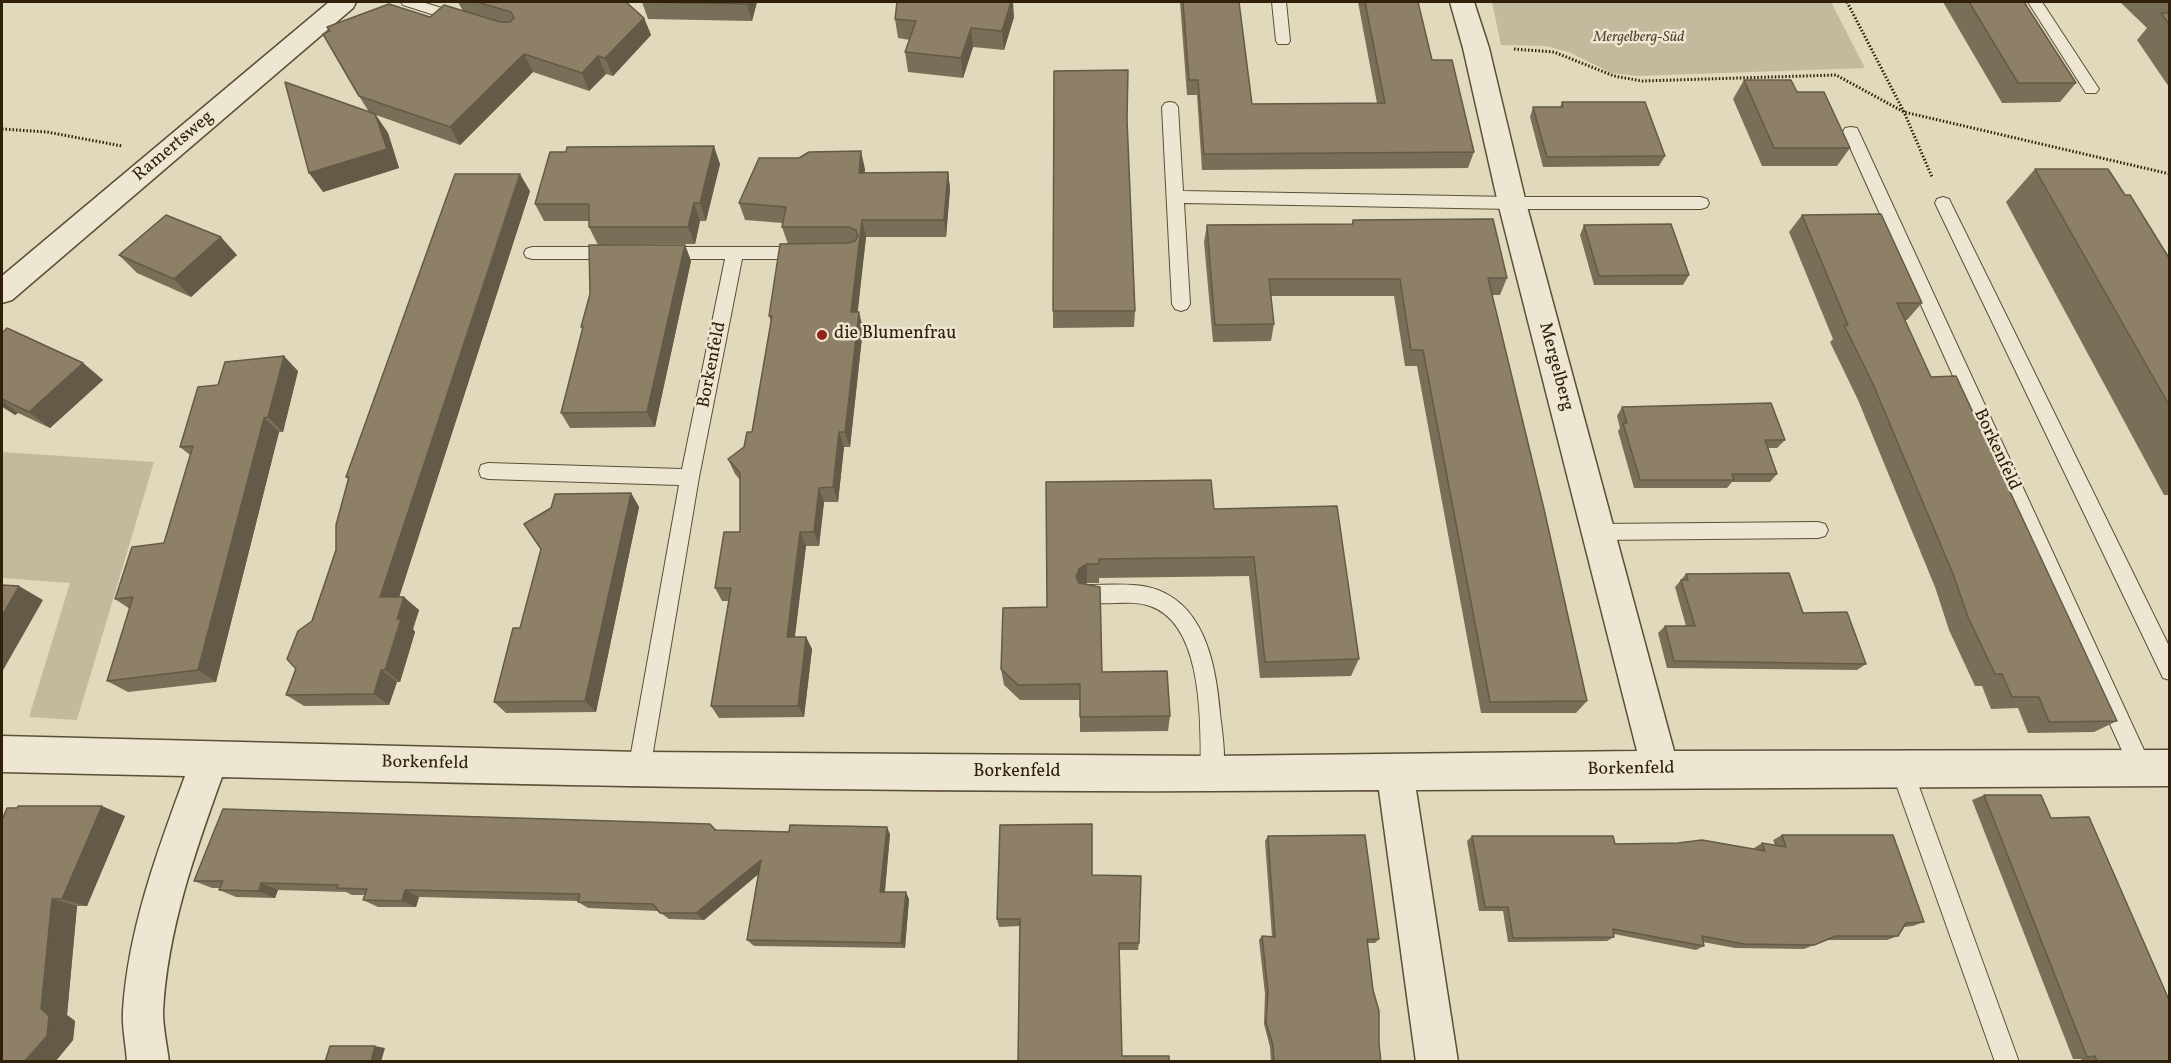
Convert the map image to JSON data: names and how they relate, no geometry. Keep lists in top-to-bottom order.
{
  "streets": {
    "street": ["Ramertsweg", "Borkenfeld", "Mergelberg"]
  },
  "crossings": [
    ["Borkenfeld", "Mergelberg"]
  ],
  "parks": ["Mergelberg-Süd"],
  "places": ["die Blumenfrau"]
}
